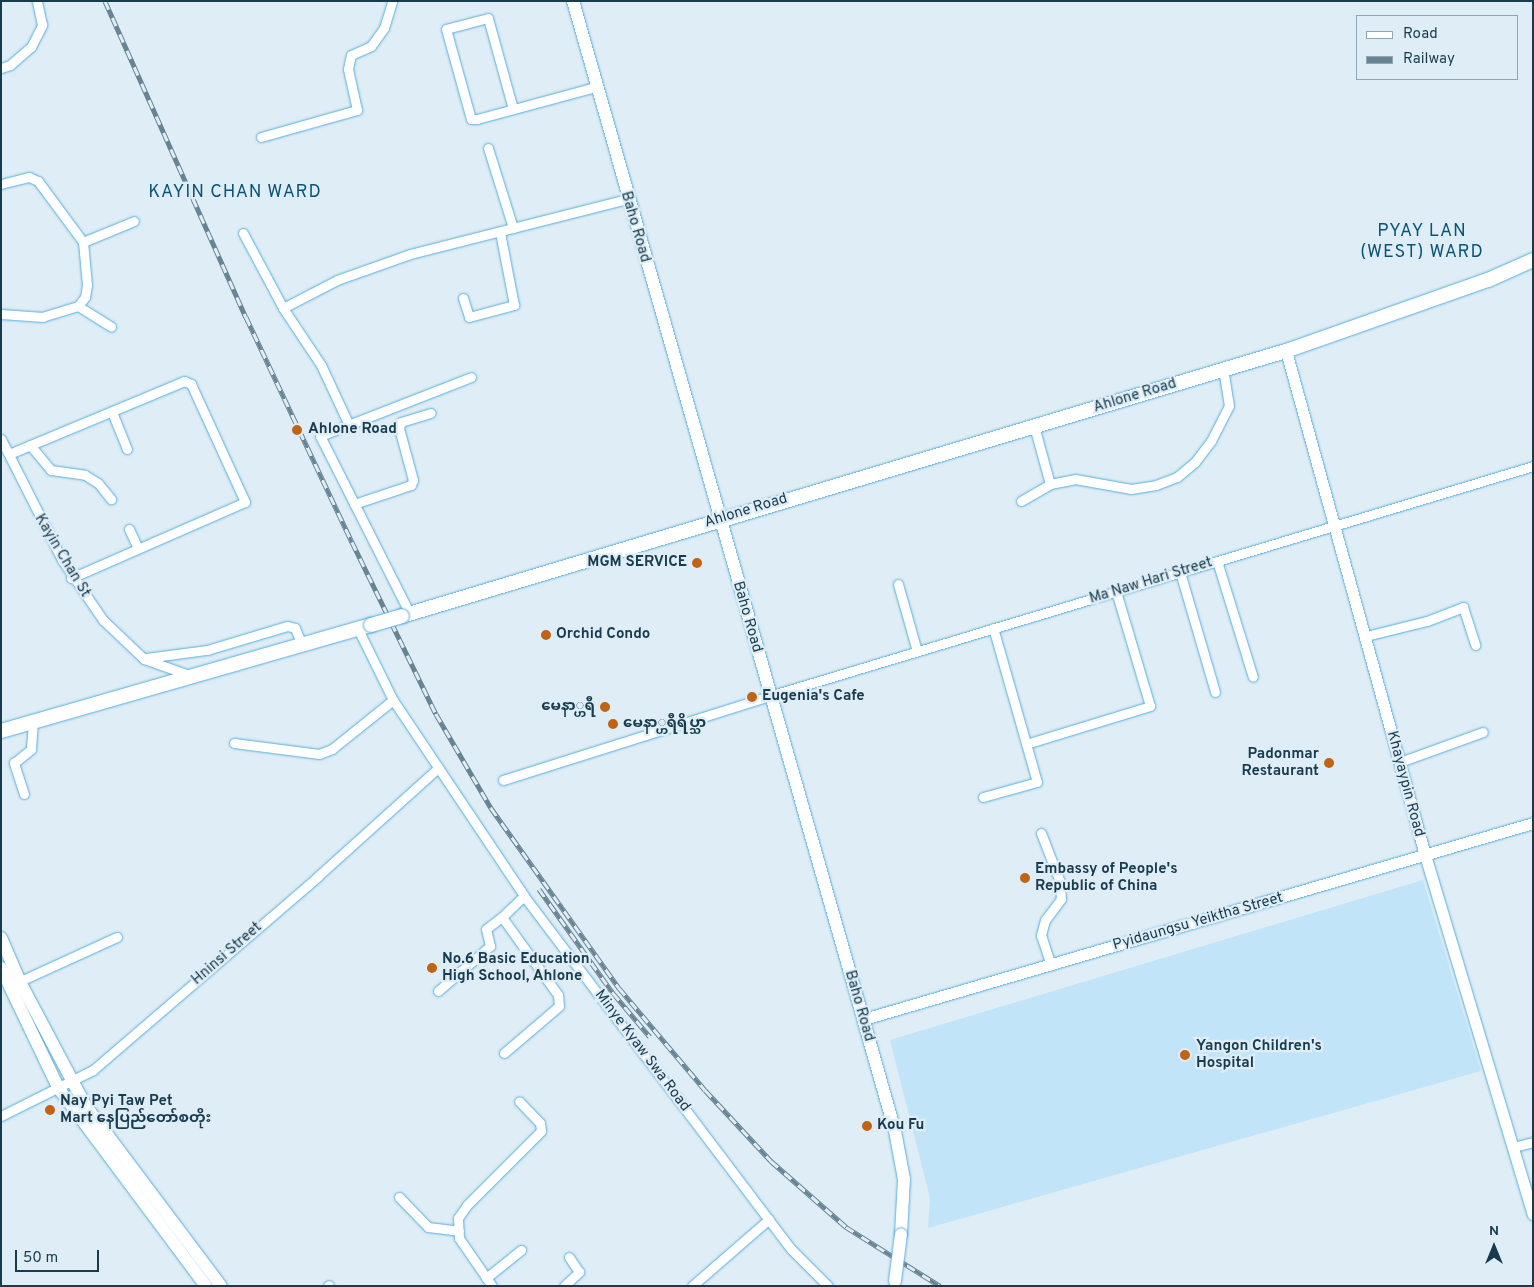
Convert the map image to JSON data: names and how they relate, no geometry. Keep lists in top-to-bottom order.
{
  "streets": {
    "main road": ["Baho Road", "Ahlone Road"],
    "street": [
      "Kayin Chan St",
      "Ma Naw Hari Street",
      "Khayaypin Road",
      "Pyidaungsu Yeiktha Street",
      "Hninsi Street",
      "Minye Kyaw Swa Road"
    ]
  },
  "crossings": [
    ["Baho Road", "Ahlone Road"],
    ["Baho Road", "Ma Naw Hari Street"],
    ["Baho Road", "Pyidaungsu Yeiktha Street"],
    ["Ahlone Road", "Khayaypin Road"],
    ["Ahlone Road", "Minye Kyaw Swa Road"],
    ["Ma Naw Hari Street", "Khayaypin Road"],
    ["Khayaypin Road", "Pyidaungsu Yeiktha Street"],
    ["Hninsi Street", "Minye Kyaw Swa Road"]
  ],
  "districts": ["KAYIN CHAN WARD", "PYAY LAN (WEST) WARD"],
  "places": [
    "Ahlone Road",
    "MGM SERVICE",
    "Orchid Condo",
    "Eugenia's Cafe",
    "မေနာ္ဟရီ",
    "မေနာ္ဟရီရိပ္သာ",
    "Padonmar Restaurant",
    "Embassy of People's Republic of China",
    "No.6 Basic Education High School, Ahlone",
    "Yangon Children's Hospital",
    "Nay Pyi Taw Pet Mart နေပြည်တော်စတိုး",
    "Kou Fu"
  ],
  "legend": ["Road", "Railway"],
  "scale_bar": "50 m",
  "north": "top"
}
